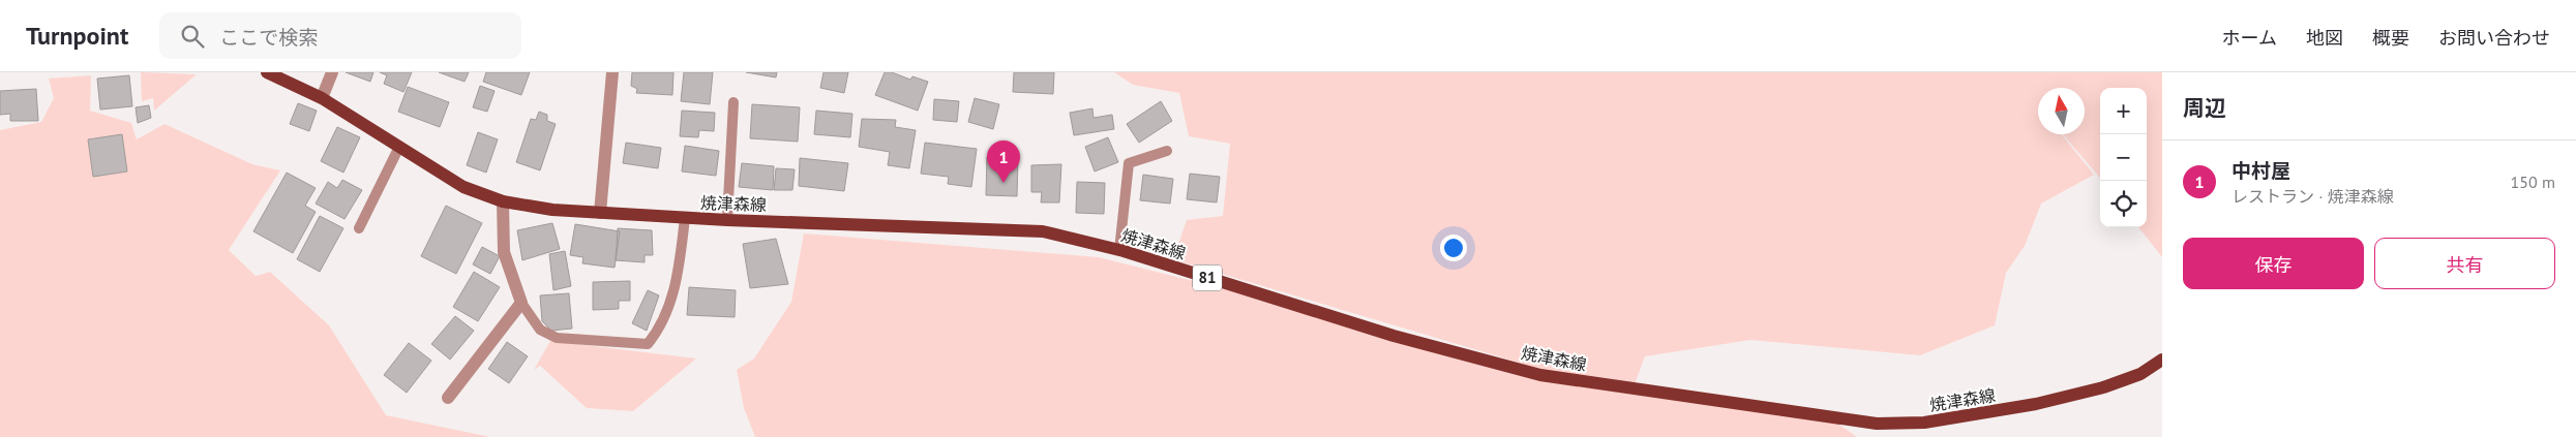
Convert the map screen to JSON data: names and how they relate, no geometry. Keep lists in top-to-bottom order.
{
  "streets": {
    "main road": ["焼津森線", "81"]
  },
  "north": "top",
  "page": {
    "header": "Turnpoint",
    "search": "ここで検索",
    "nav": [
      "ホーム",
      "地図",
      "概要",
      "お問い合わせ"
    ],
    "heading": "周辺",
    "map_buttons": ["+", "−"],
    "list": [
      {
        "mark": "1",
        "name": "中村屋",
        "note": "レストラン · 焼津森線",
        "value": "150 m"
      }
    ],
    "pins": "1",
    "buttons": ["保存", "共有"]
  }
}
